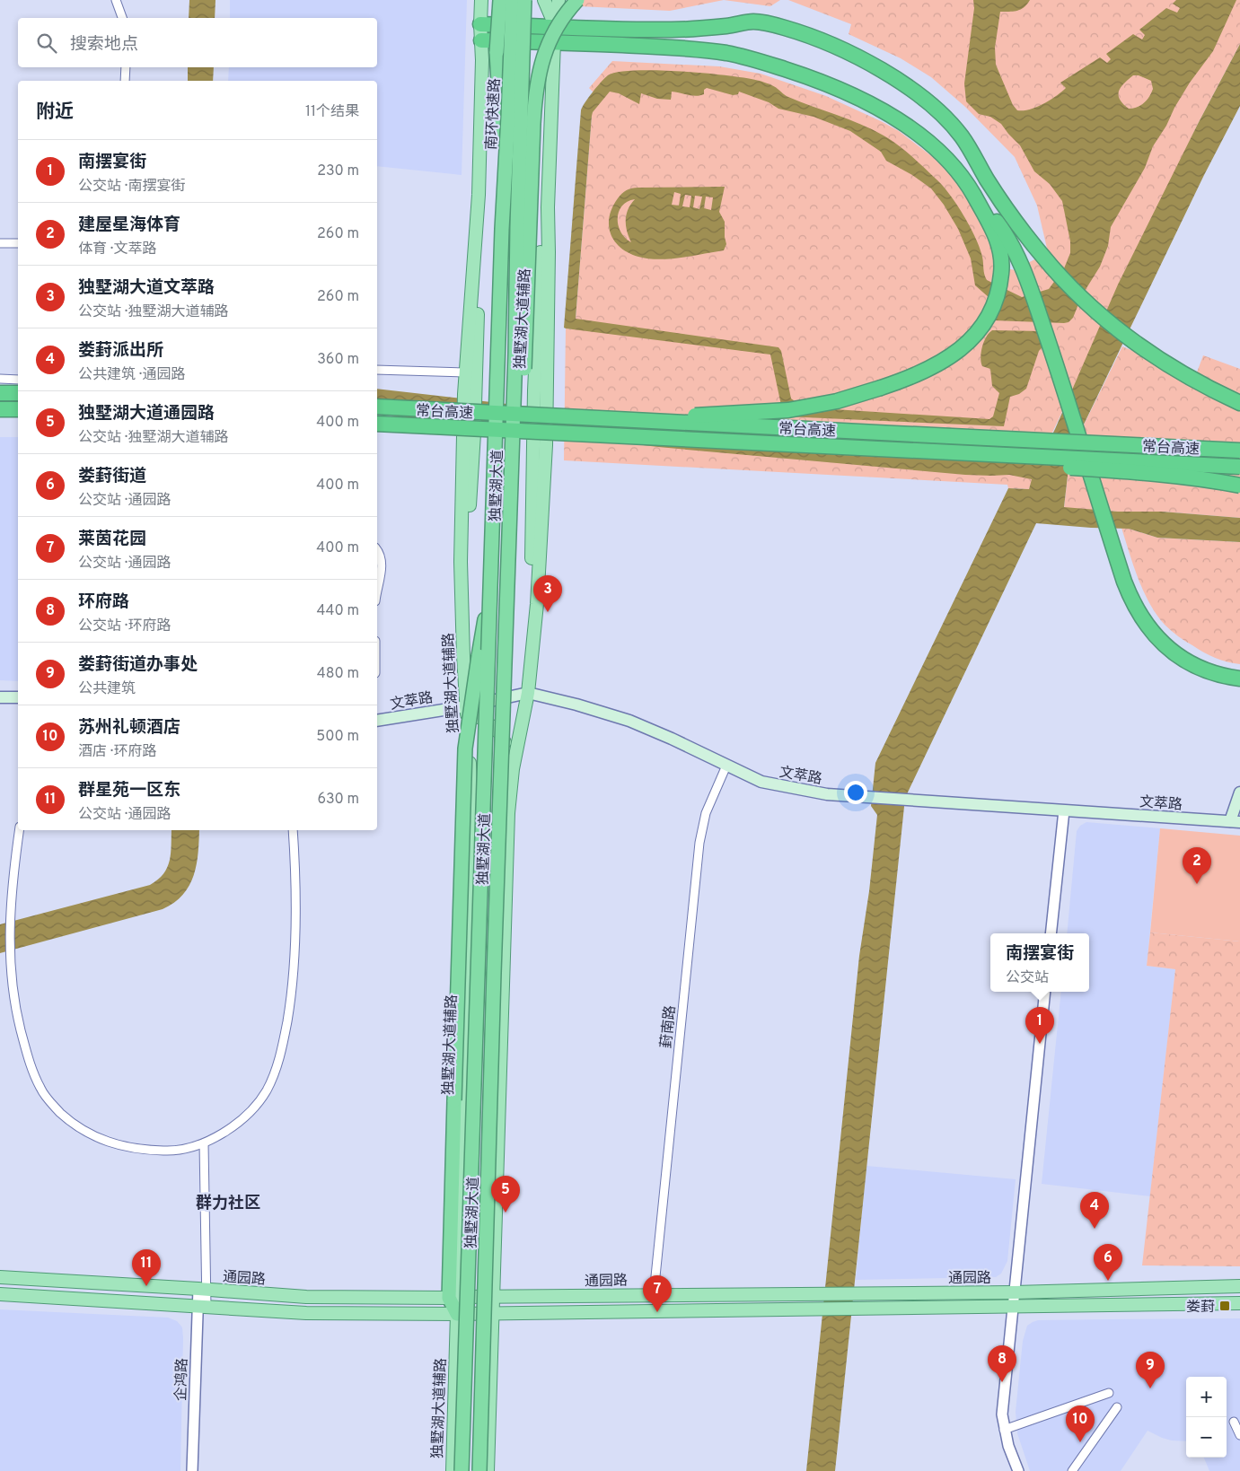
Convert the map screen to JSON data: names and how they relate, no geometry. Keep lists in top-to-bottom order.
{
  "streets": {
    "highway": ["南环快速路", "常台高速", "独墅湖大道"],
    "main road": ["独墅湖大道辅路", "文萃路", "通园路"],
    "street": ["葑南路", "企鸿路"]
  },
  "crossings": [
    ["南环快速路", "独墅湖大道"],
    ["独墅湖大道辅路", "文萃路"],
    ["独墅湖大道辅路", "通园路"],
    ["文萃路", "葑南路"],
    ["葑南路", "通园路"],
    ["通园路", "企鸿路"]
  ],
  "districts": ["群力社区"],
  "places": {
    "transit": ["娄葑"]
  },
  "page": {
    "search": "搜索地点",
    "heading": ["附近", "11个结果"],
    "list": [
      {
        "mark": "1",
        "name": "南摆宴街",
        "note": "公交站 · 南摆宴街",
        "value": "230 m"
      },
      {
        "mark": "2",
        "name": "建屋·星海体育",
        "note": "体育 · 文萃路",
        "value": "260 m"
      },
      {
        "mark": "3",
        "name": "独墅湖大道文萃路",
        "note": "公交站 · 独墅湖大道辅路",
        "value": "260 m"
      },
      {
        "mark": "4",
        "name": "娄葑派出所",
        "note": "公共建筑 · 通园路",
        "value": "360 m"
      },
      {
        "mark": "5",
        "name": "独墅湖大道通园路",
        "note": "公交站 · 独墅湖大道辅路",
        "value": "400 m"
      },
      {
        "mark": "6",
        "name": "娄葑街道",
        "note": "公交站 · 通园路",
        "value": "400 m"
      },
      {
        "mark": "7",
        "name": "莱茵花园",
        "note": "公交站 · 通园路",
        "value": "400 m"
      },
      {
        "mark": "8",
        "name": "环府路",
        "note": "公交站 · 环府路",
        "value": "440 m"
      },
      {
        "mark": "9",
        "name": "娄葑街道办事处",
        "note": "公共建筑",
        "value": "480 m"
      },
      {
        "mark": "10",
        "name": "苏州礼顿酒店",
        "note": "酒店 · 环府路",
        "value": "500 m"
      },
      {
        "mark": "11",
        "name": "群星苑一区东",
        "note": "公交站 · 通园路",
        "value": "630 m"
      }
    ],
    "pins": [
      "3",
      "2",
      "1",
      "5",
      "4",
      "6",
      "11",
      "7",
      "8",
      "9",
      "10"
    ],
    "popup": ["南摆宴街", "公交站"],
    "map_buttons": ["+", "−"]
  }
}
